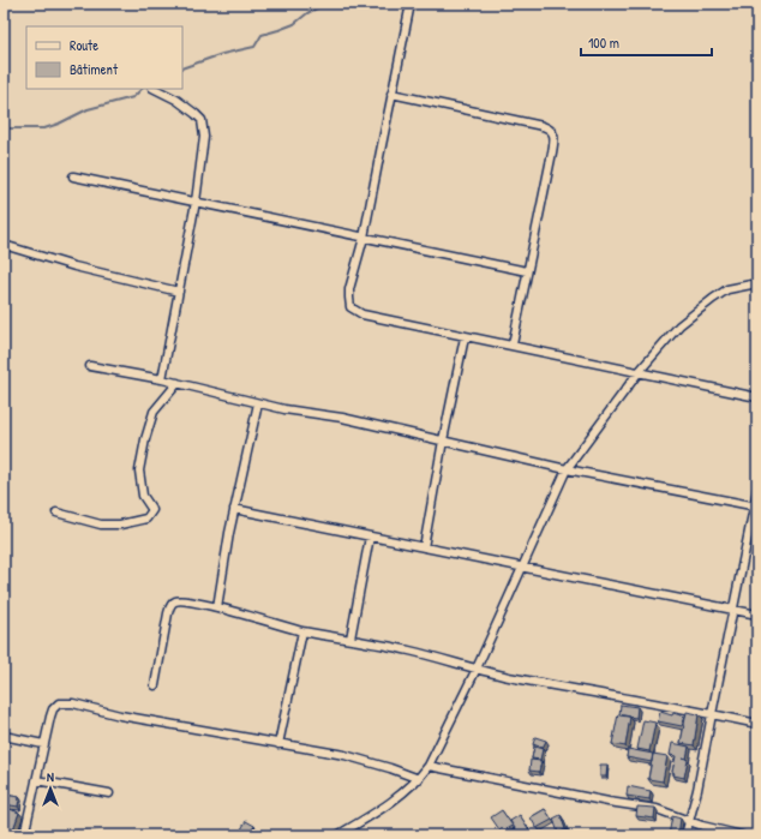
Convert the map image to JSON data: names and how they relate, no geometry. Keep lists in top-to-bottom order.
{
  "legend": ["Route", "Bâtiment"],
  "scale_bar": "100 m",
  "north": "top"
}
